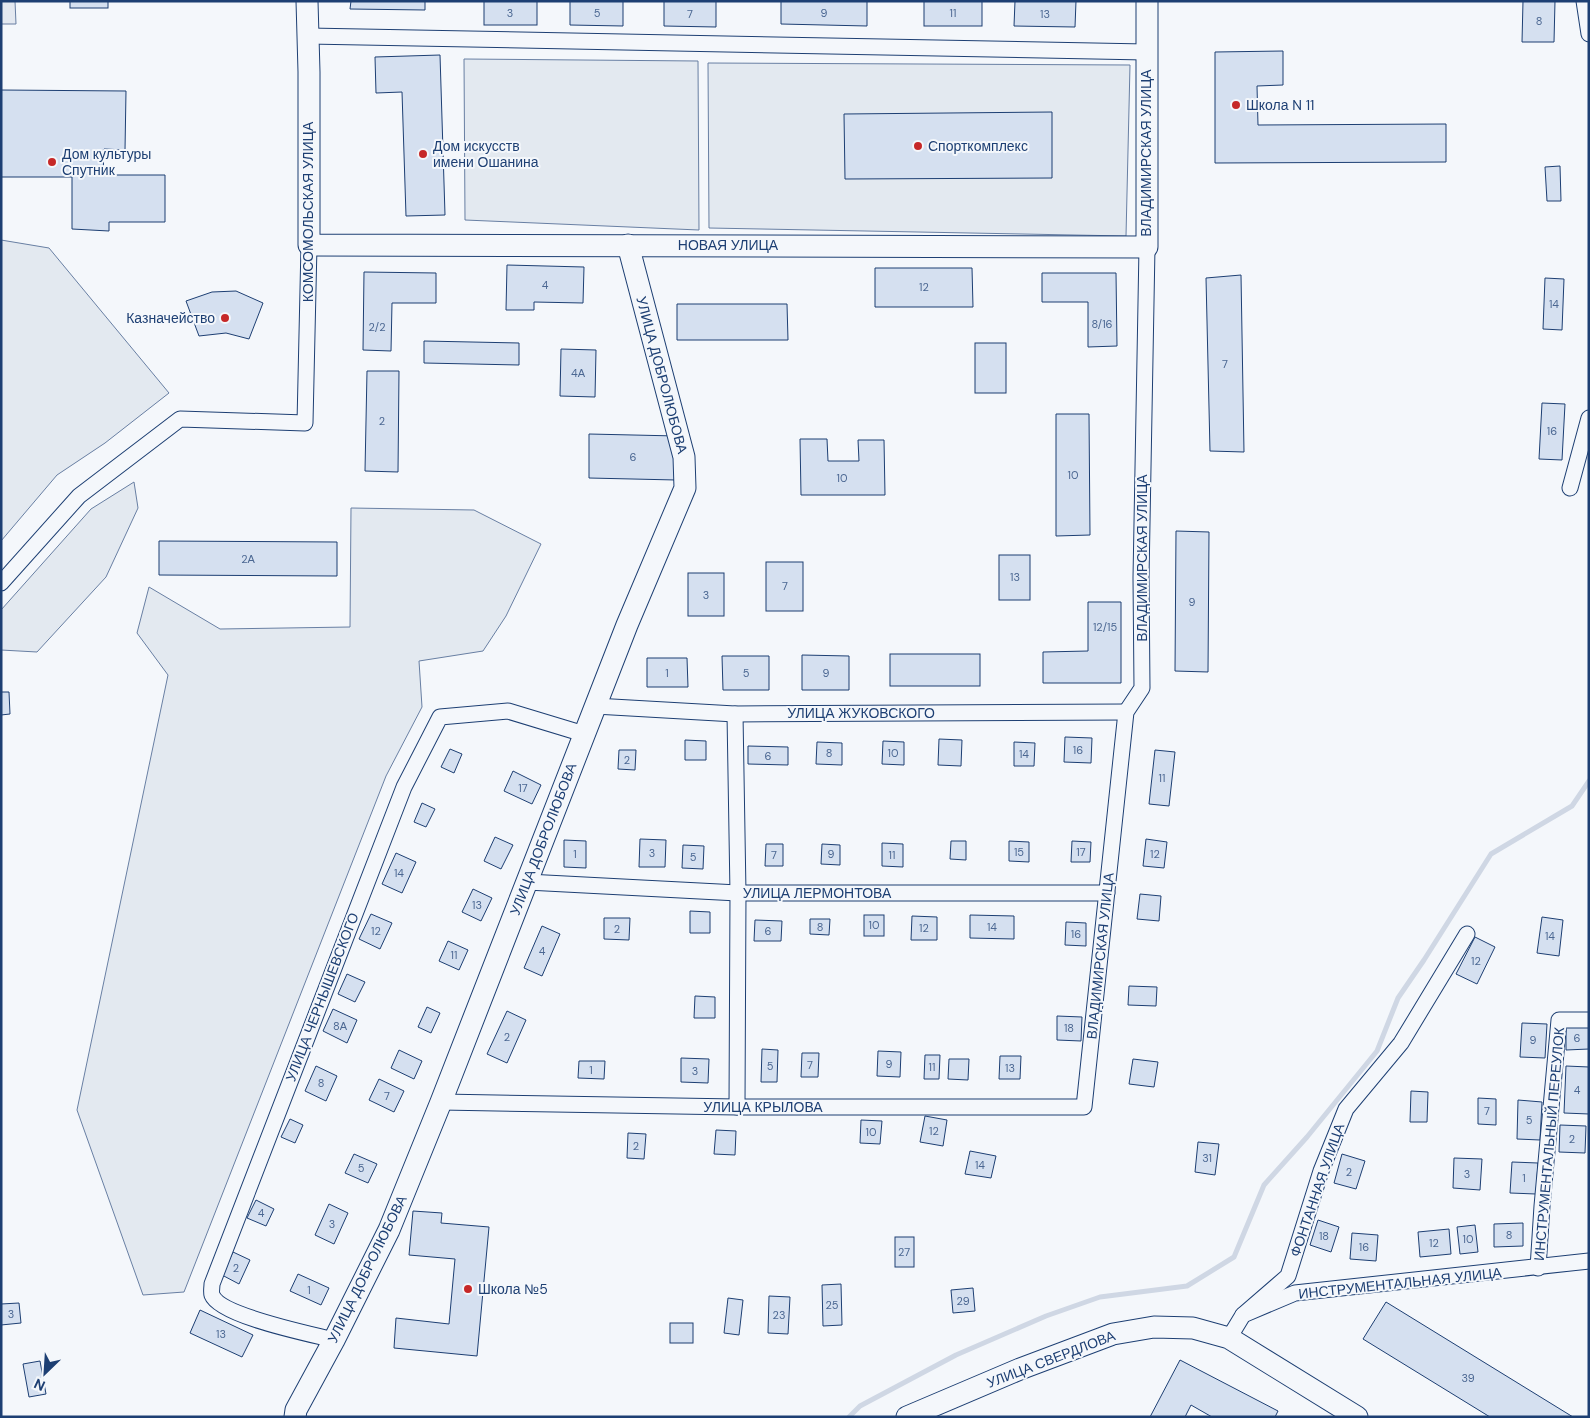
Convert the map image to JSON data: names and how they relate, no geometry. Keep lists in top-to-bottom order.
{
  "streets": {
    "street": [
      "ВЛАДИМИРСКАЯ УЛИЦА",
      "КОМСОМОЛЬСКАЯ УЛИЦА",
      "НОВАЯ УЛИЦА",
      "УЛИЦА ДОБРОЛЮБОВА",
      "УЛИЦА ЖУКОВСКОГО",
      "УЛИЦА ЛЕРМОНТОВА",
      "УЛИЦА ЧЕРНЫШЕВСКОГО",
      "УЛИЦА КРЫЛОВА",
      "ИНСТРУМЕНТАЛЬНЫЙ ПЕРЕУЛОК",
      "ФОНТАННАЯ УЛИЦА",
      "ИНСТРУМЕНТАЛЬНАЯ УЛИЦА",
      "УЛИЦА СВЕРДЛОВА"
    ]
  },
  "crossings": [
    ["ВЛАДИМИРСКАЯ УЛИЦА", "НОВАЯ УЛИЦА"],
    ["ВЛАДИМИРСКАЯ УЛИЦА", "УЛИЦА ЖУКОВСКОГО"],
    ["ВЛАДИМИРСКАЯ УЛИЦА", "УЛИЦА ЛЕРМОНТОВА"],
    ["ВЛАДИМИРСКАЯ УЛИЦА", "УЛИЦА КРЫЛОВА"],
    ["КОМСОМОЛЬСКАЯ УЛИЦА", "НОВАЯ УЛИЦА"],
    ["НОВАЯ УЛИЦА", "УЛИЦА ДОБРОЛЮБОВА"],
    ["УЛИЦА ДОБРОЛЮБОВА", "УЛИЦА ЖУКОВСКОГО"],
    ["УЛИЦА ДОБРОЛЮБОВА", "УЛИЦА ЛЕРМОНТОВА"],
    ["УЛИЦА ДОБРОЛЮБОВА", "УЛИЦА ЧЕРНЫШЕВСКОГО"],
    ["УЛИЦА ДОБРОЛЮБОВА", "УЛИЦА КРЫЛОВА"],
    ["ИНСТРУМЕНТАЛЬНЫЙ ПЕРЕУЛОК", "ИНСТРУМЕНТАЛЬНАЯ УЛИЦА"],
    ["ФОНТАННАЯ УЛИЦА", "ИНСТРУМЕНТАЛЬНАЯ УЛИЦА"]
  ],
  "places": [
    "Школа N 11",
    "Спорткомплекс",
    "Дом искусств имени Ошанина",
    "Дом культуры Спутник",
    "Казначейство",
    "Школа №5"
  ],
  "house_numbers": [
    "3",
    "5",
    "9",
    "11",
    "7",
    "13",
    "8",
    "4",
    "12",
    "14",
    "8/16",
    "2/2",
    "7",
    "4А",
    "2",
    "16",
    "6",
    "10",
    "10",
    "2А",
    "13",
    "7",
    "3",
    "9",
    "12/15",
    "1",
    "5",
    "9",
    "16",
    "8",
    "10",
    "14",
    "6",
    "2",
    "11",
    "17",
    "15",
    "17",
    "3",
    "1",
    "9",
    "12",
    "7",
    "11",
    "5",
    "14",
    "13",
    "10",
    "8",
    "14",
    "12",
    "2",
    "12",
    "6",
    "16",
    "14",
    "4",
    "11",
    "12",
    "8А",
    "18",
    "2",
    "6",
    "9",
    "9",
    "7",
    "5",
    "11",
    "13",
    "1",
    "3",
    "8",
    "4",
    "7",
    "7",
    "5",
    "12",
    "10",
    "2",
    "2",
    "31",
    "14",
    "5",
    "2",
    "3",
    "1",
    "4",
    "3",
    "8",
    "18",
    "10",
    "12",
    "16",
    "27",
    "2",
    "1",
    "29",
    "25",
    "3",
    "23",
    "13",
    "39"
  ],
  "north": "bottom left"
}
